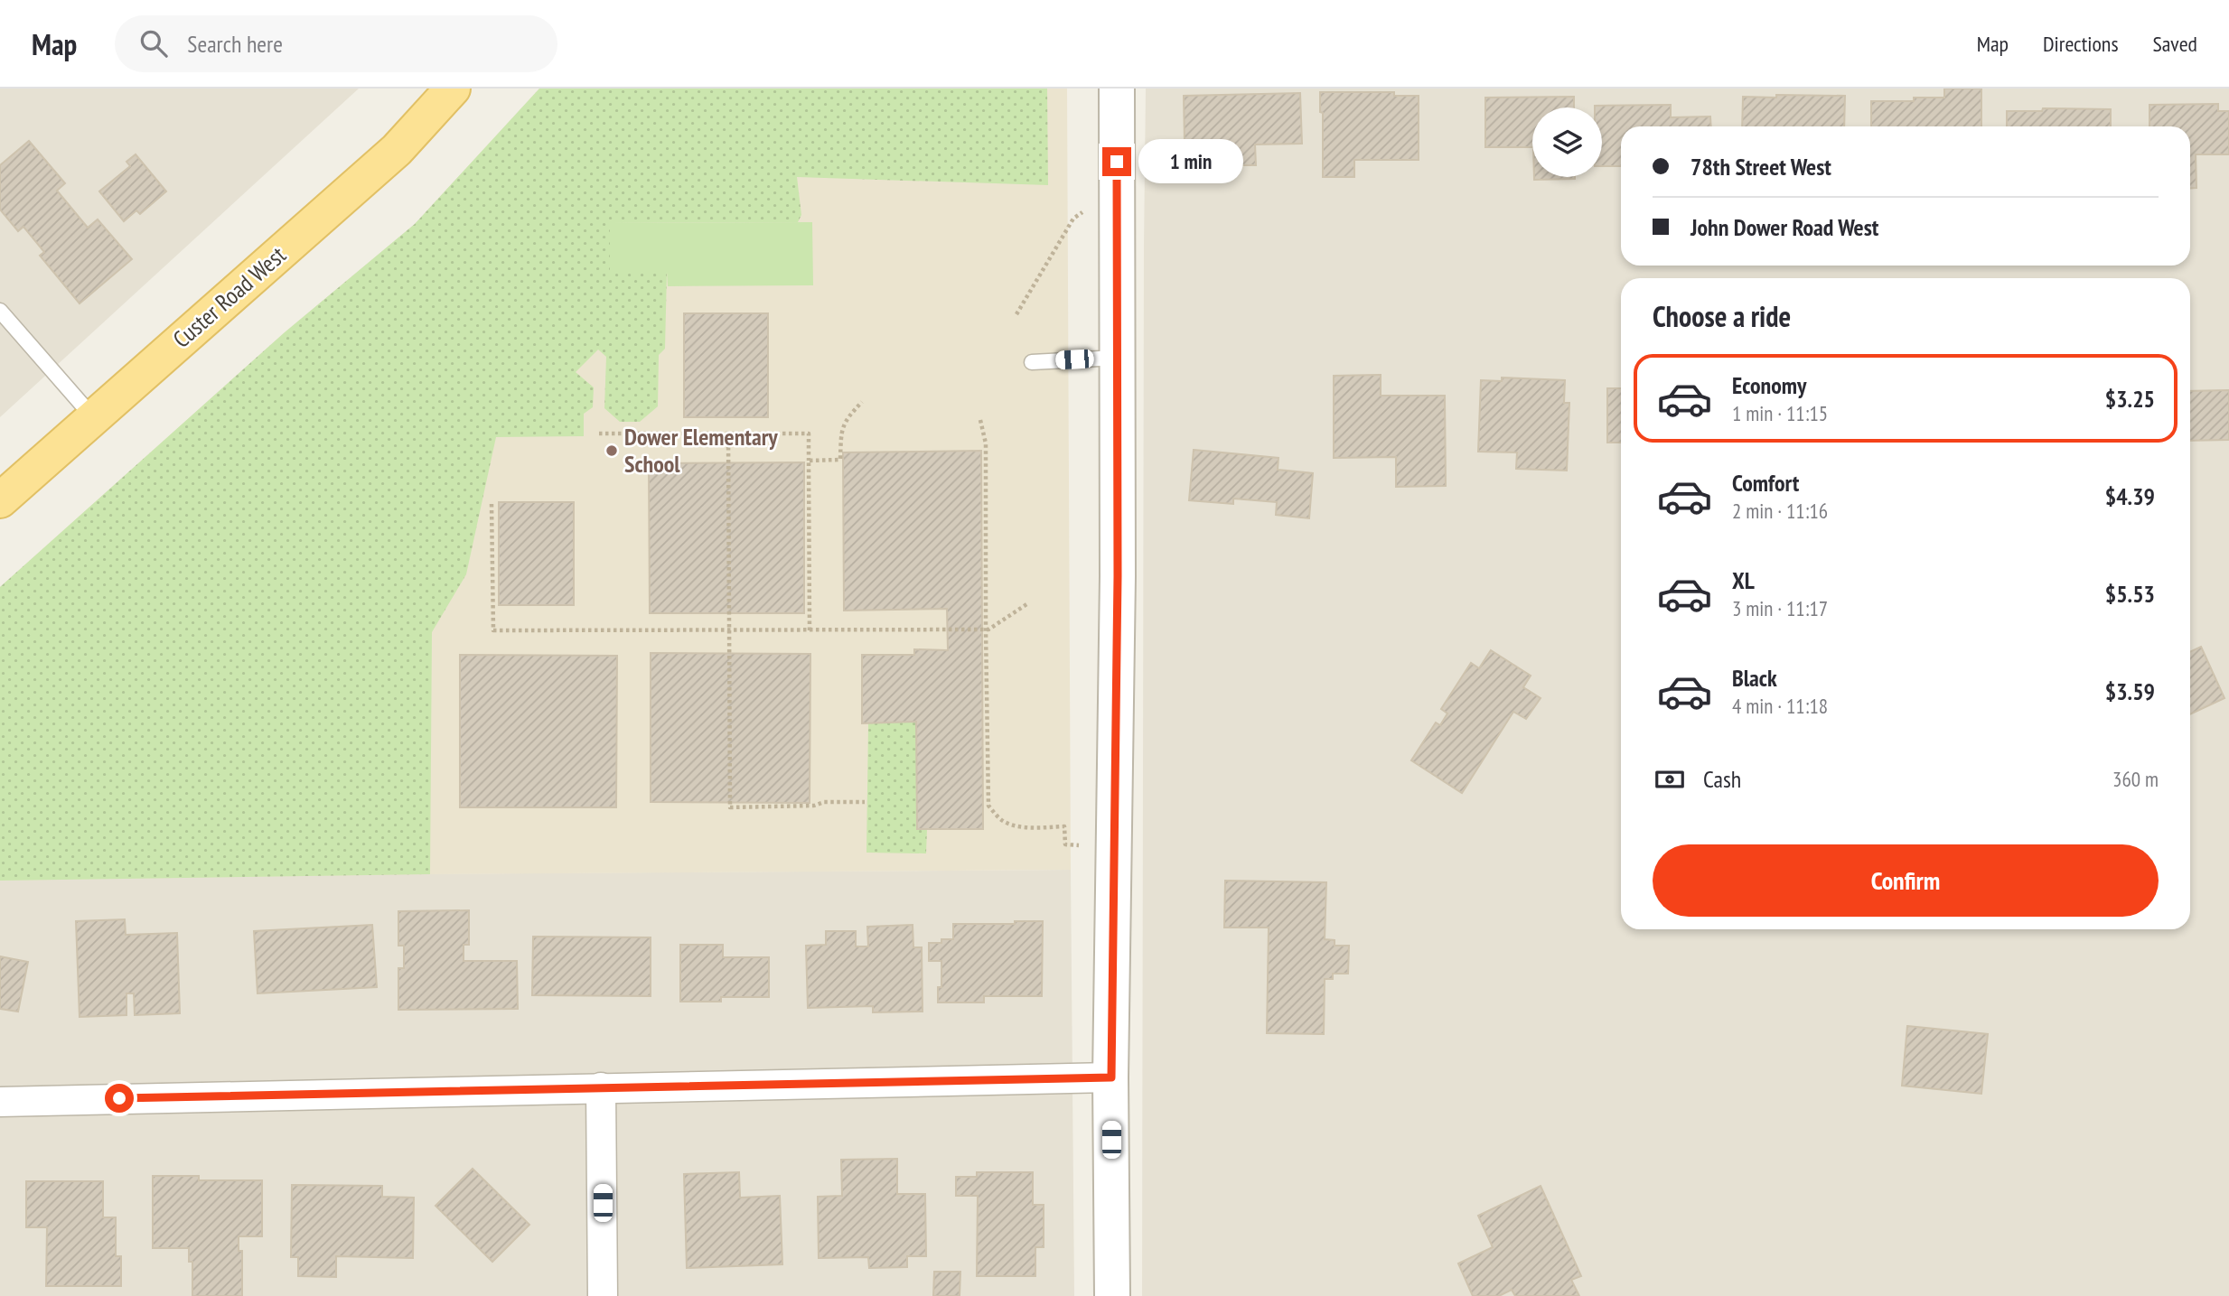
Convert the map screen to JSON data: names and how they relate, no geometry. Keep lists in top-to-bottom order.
{
  "streets": {
    "main road": ["Custer Road West"]
  },
  "places": ["Dower Elementary School"],
  "page": {
    "header": "Map",
    "search": "Search here",
    "nav": ["Map", "Directions", "Saved"],
    "banner": ["78th Street West", "John Dower Road West"],
    "bubble": "1 min",
    "heading": "Choose a ride",
    "list": [
      {
        "name": "Economy",
        "note": "1 min · 11:15",
        "value": "$3.25"
      },
      {
        "name": "Comfort",
        "note": "2 min · 11:16",
        "value": "$4.39"
      },
      {
        "name": "XL",
        "note": "3 min · 11:17",
        "value": "$5.53"
      },
      {
        "name": "Black",
        "note": "4 min · 11:18",
        "value": "$3.59"
      }
    ],
    "pay": ["Cash", "360 m"],
    "buttons": "Confirm"
  }
}
